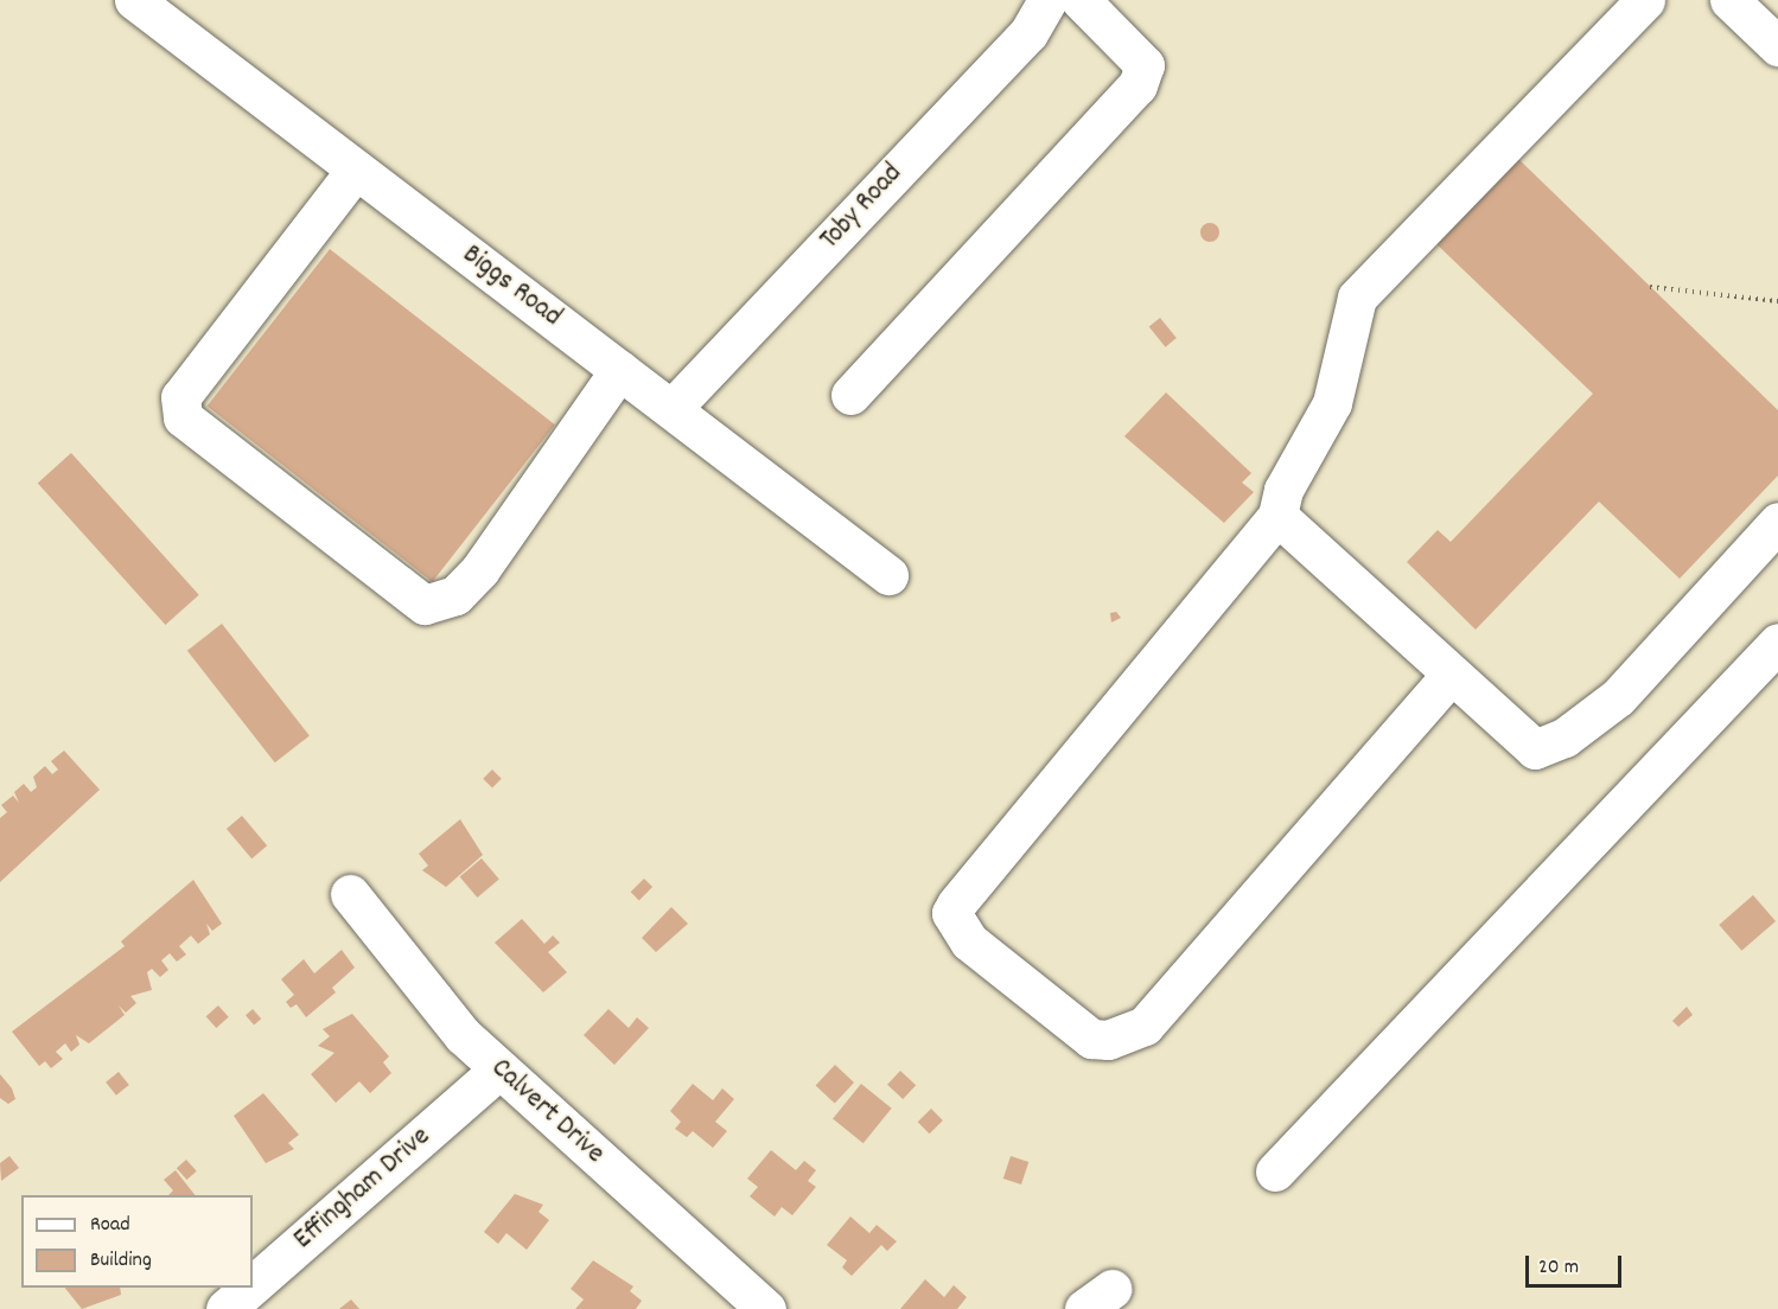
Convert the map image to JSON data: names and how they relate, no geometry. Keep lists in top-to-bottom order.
{
  "streets": {
    "street": [
      "Toby Road",
      "Biggs Road",
      "Calvert Drive",
      "Effingham Drive"
    ]
  },
  "crossings": [
    ["Toby Road", "Biggs Road"],
    ["Calvert Drive", "Effingham Drive"]
  ],
  "legend": ["Road", "Building"],
  "scale_bar": "20 m"
}
